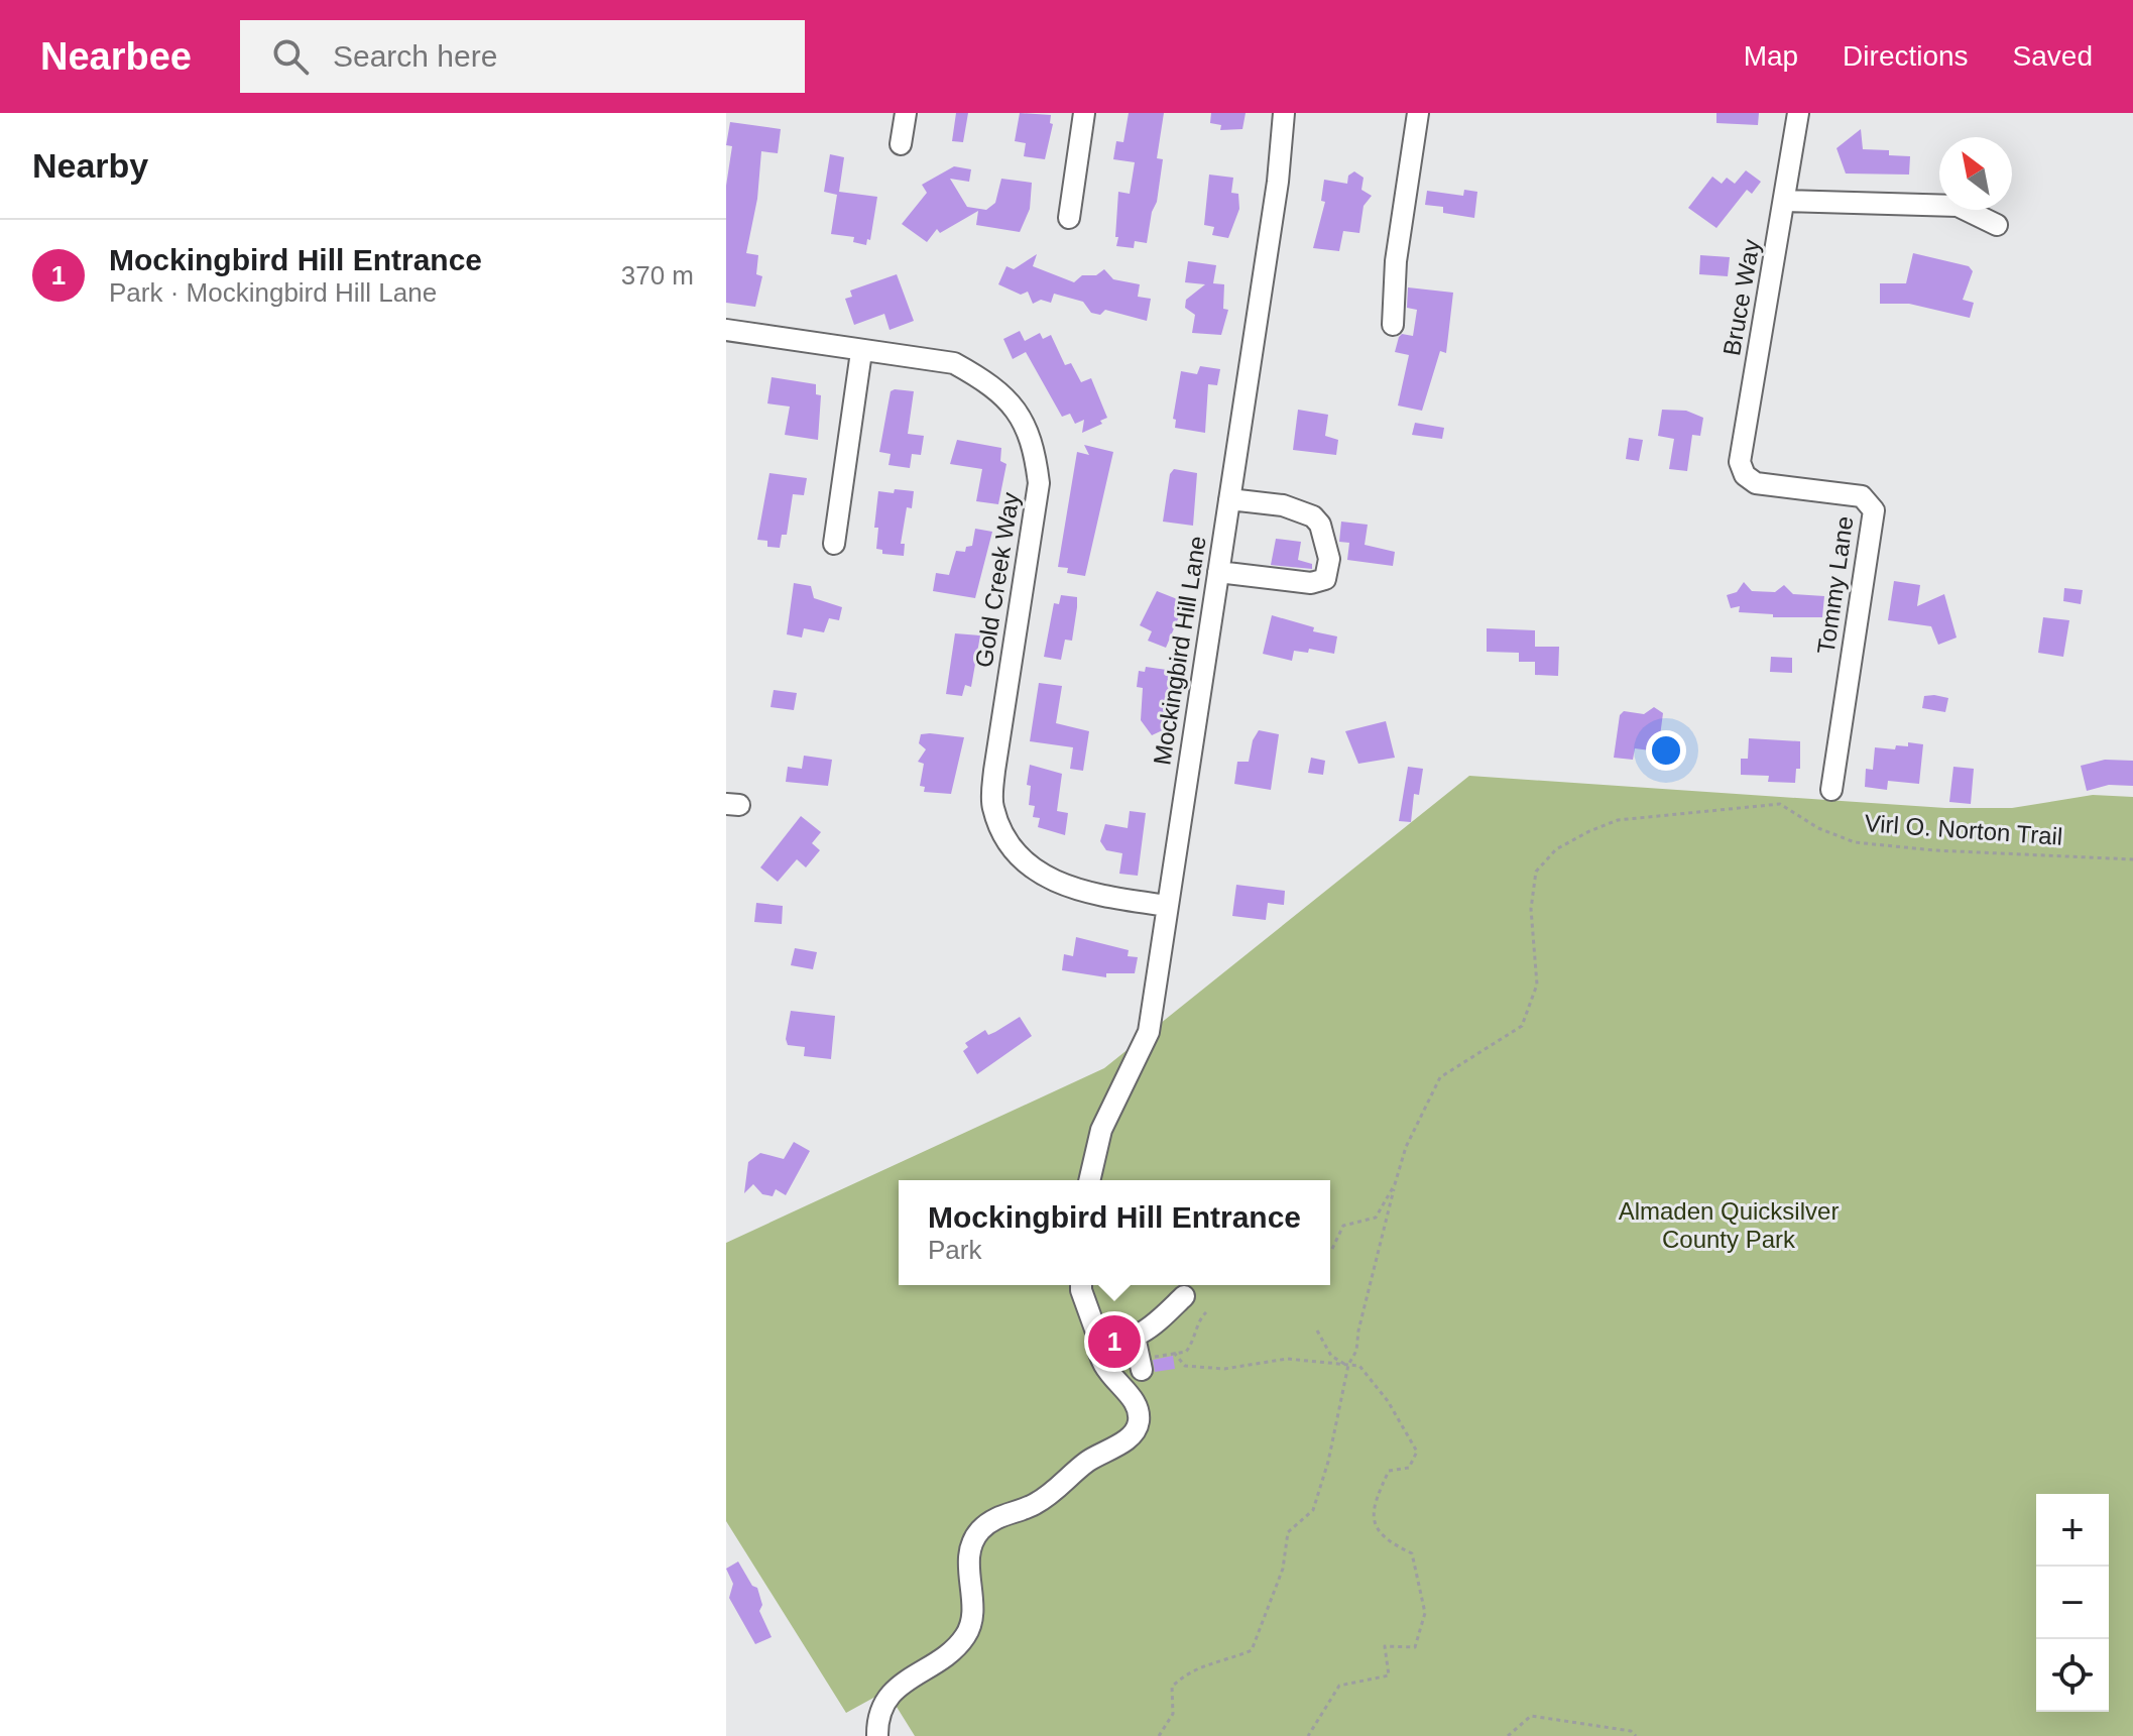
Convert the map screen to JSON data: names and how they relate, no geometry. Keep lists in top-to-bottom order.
{
  "streets": {
    "street": [
      "Bruce Way",
      "Gold Creek Way",
      "Tommy Lane",
      "Mockingbird Hill Lane"
    ],
    "path": ["Virl O. Norton Trail"]
  },
  "crossings": [
    ["Bruce Way", "Tommy Lane"],
    ["Gold Creek Way", "Mockingbird Hill Lane"]
  ],
  "parks": ["Almaden Quicksilver County Park"],
  "north": "top left",
  "page": {
    "header": "Nearbee",
    "search": "Search here",
    "nav": ["Map", "Directions", "Saved"],
    "heading": "Nearby",
    "list": [
      {
        "mark": "1",
        "name": "Mockingbird Hill Entrance",
        "note": "Park · Mockingbird Hill Lane",
        "value": "370 m"
      }
    ],
    "popup": ["Mockingbird Hill Entrance", "Park"],
    "pins": "1",
    "map_buttons": ["+", "−"]
  }
}
